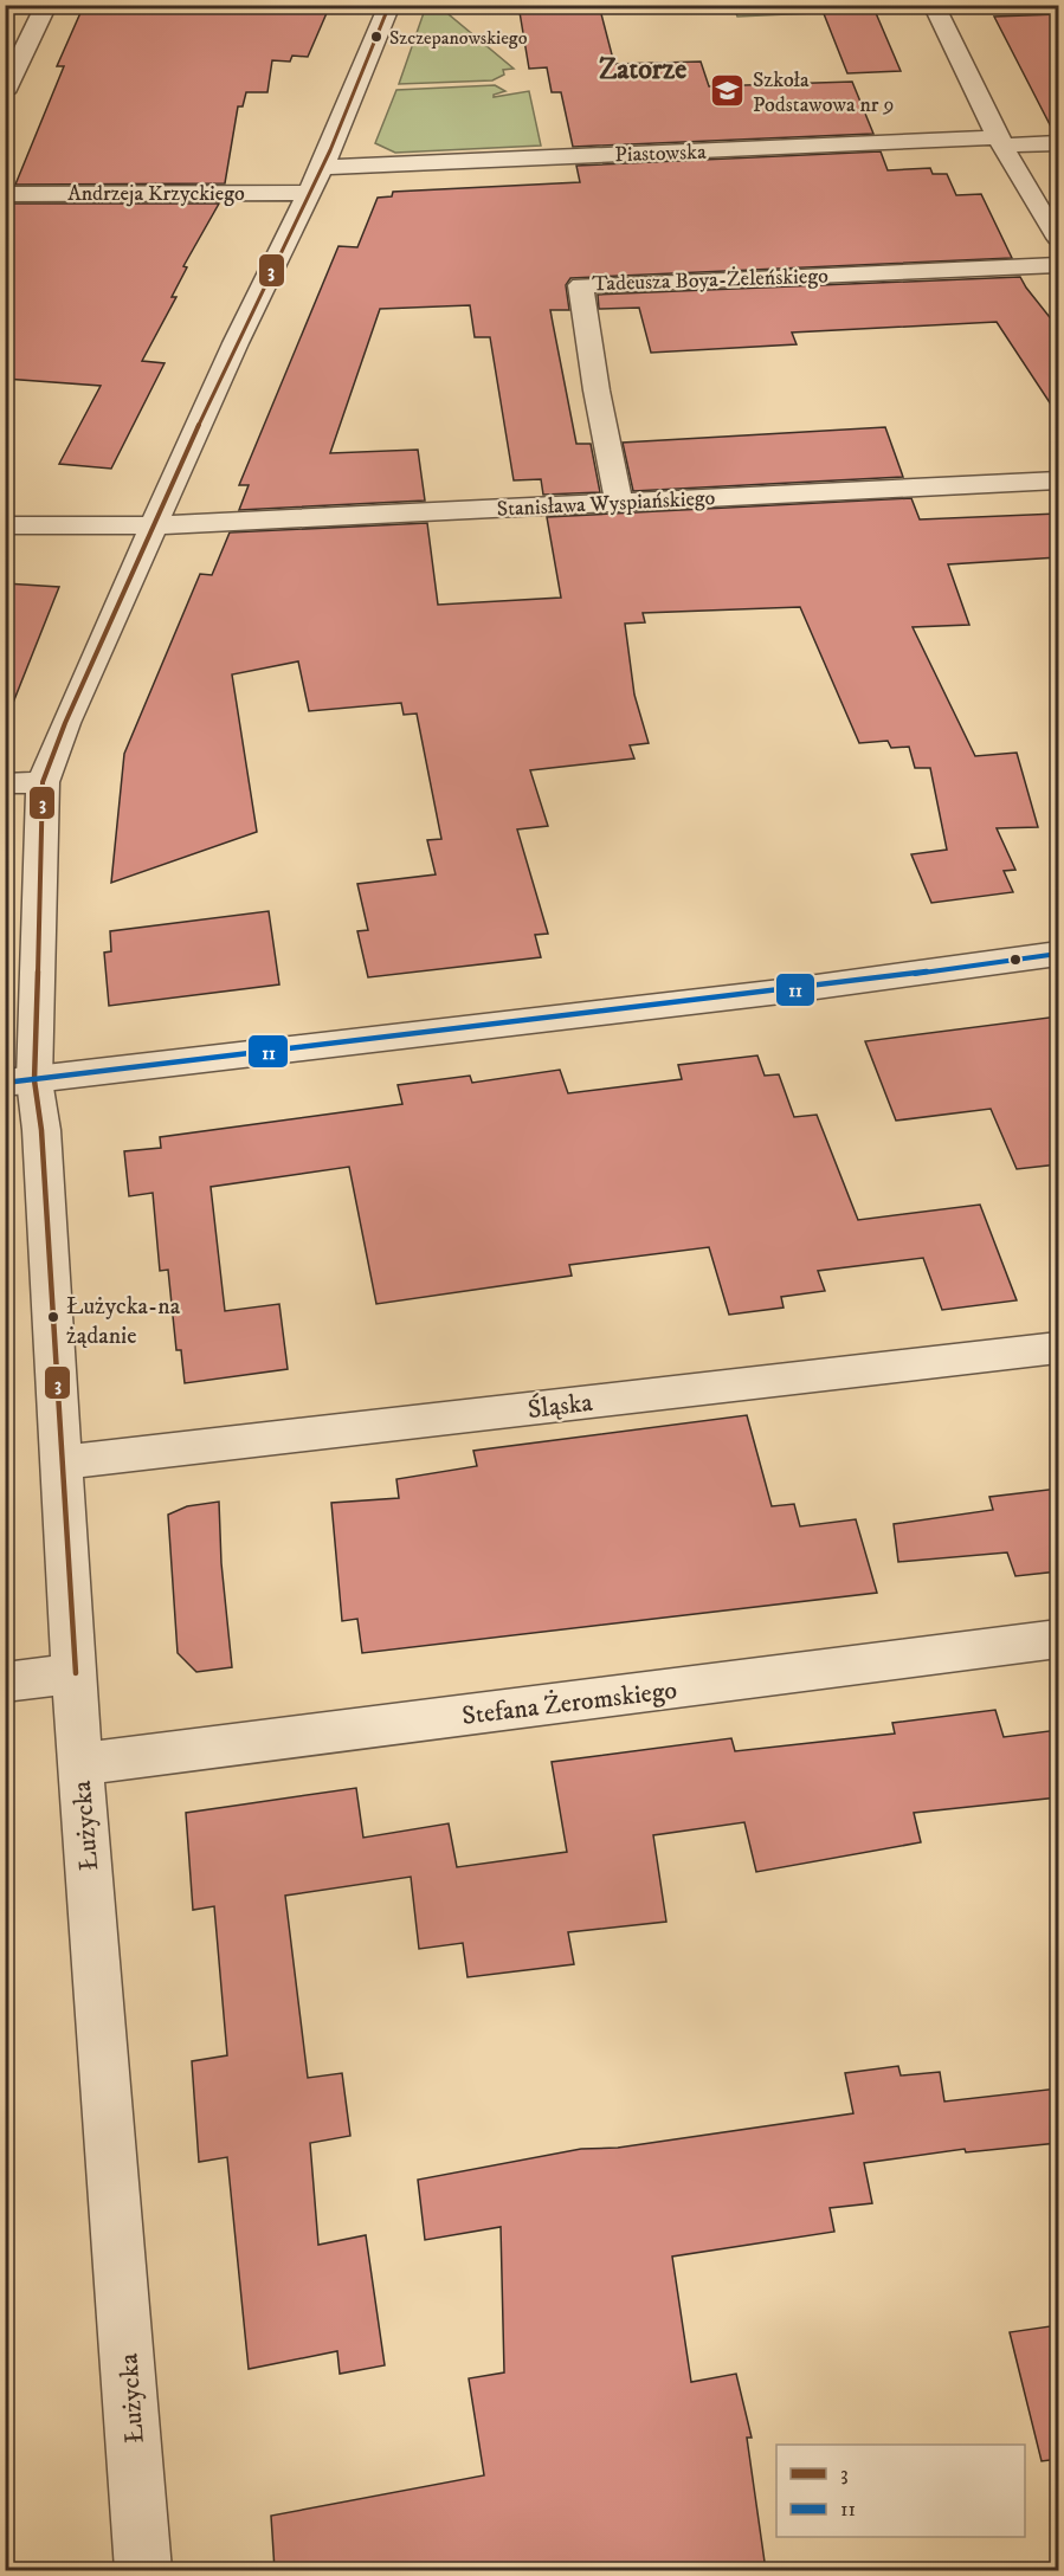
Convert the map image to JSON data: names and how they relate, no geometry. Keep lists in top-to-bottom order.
{
  "streets": {
    "street": [
      "Piastowska",
      "Andrzeja Krzyckiego",
      "Tadeusza Boya-Żeleńskiego",
      "Stanisława Wyspiańskiego",
      "Śląska",
      "Stefana Żeromskiego",
      "Łużycka"
    ]
  },
  "crossings": [
    ["Piastowska", "Łużycka"],
    ["Andrzeja Krzyckiego", "Łużycka"],
    ["Tadeusza Boya-Żeleńskiego", "Stanisława Wyspiańskiego"],
    ["Stanisława Wyspiańskiego", "Łużycka"],
    ["Śląska", "Łużycka"],
    ["Stefana Żeromskiego", "Łużycka"]
  ],
  "districts": ["Zatorze"],
  "places": {
    "other": ["Szczepanowskiego", "Łużycka-na żądanie"],
    "school or university": ["Szkoła Podstawowa nr 9"]
  },
  "lines": ["transit line 3", "transit line 11"],
  "legend": ["3", "11"]
}
